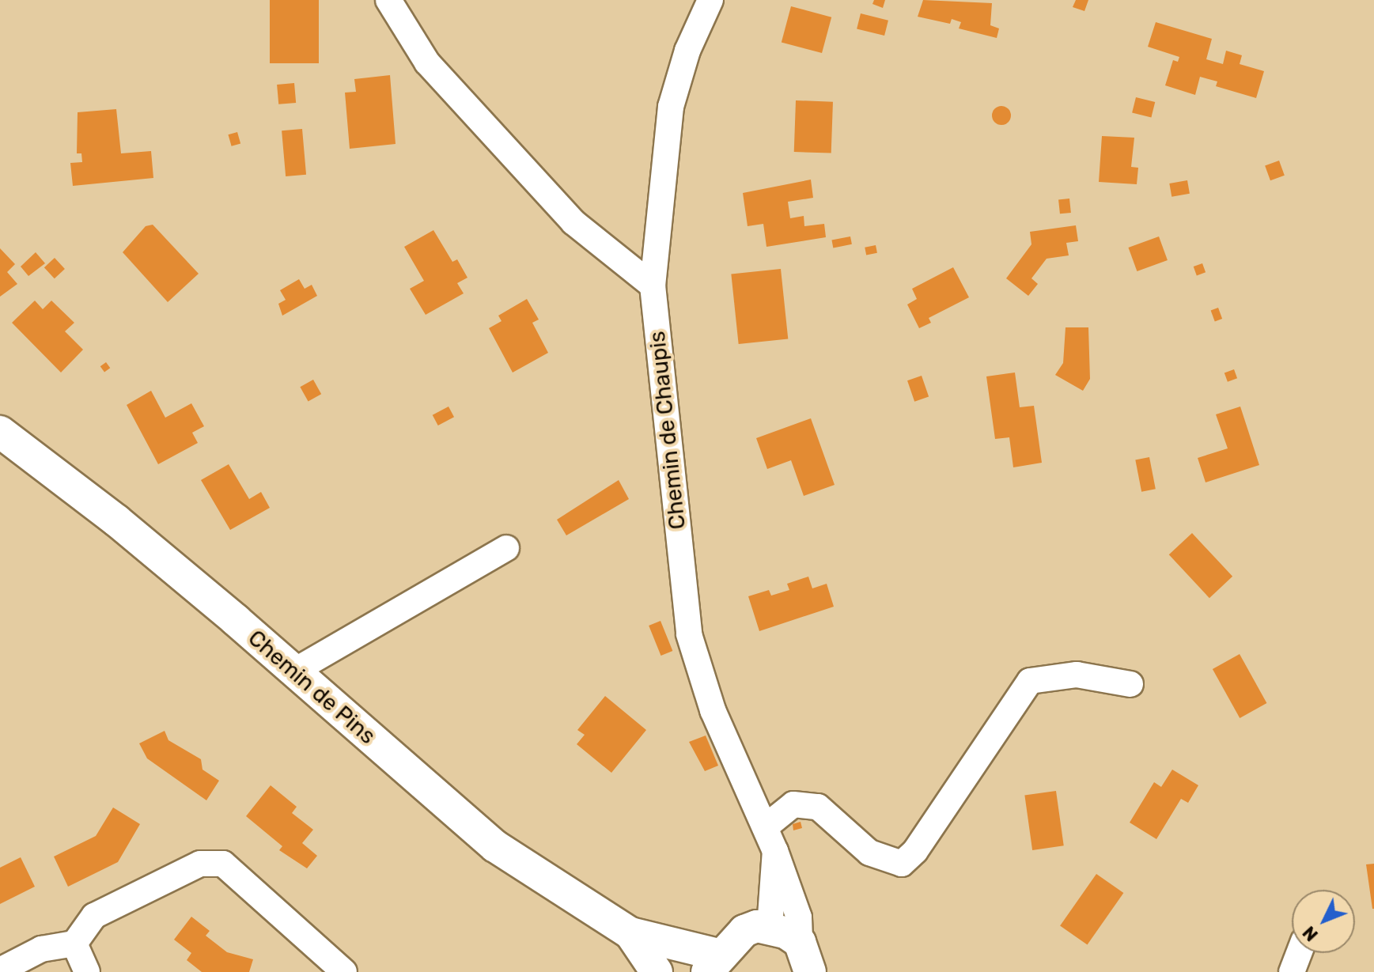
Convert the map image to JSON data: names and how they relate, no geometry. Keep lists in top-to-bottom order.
{
  "streets": {
    "street": ["Chemin de Chaupis", "Chemin de Pins"]
  },
  "north": "bottom left"
}
